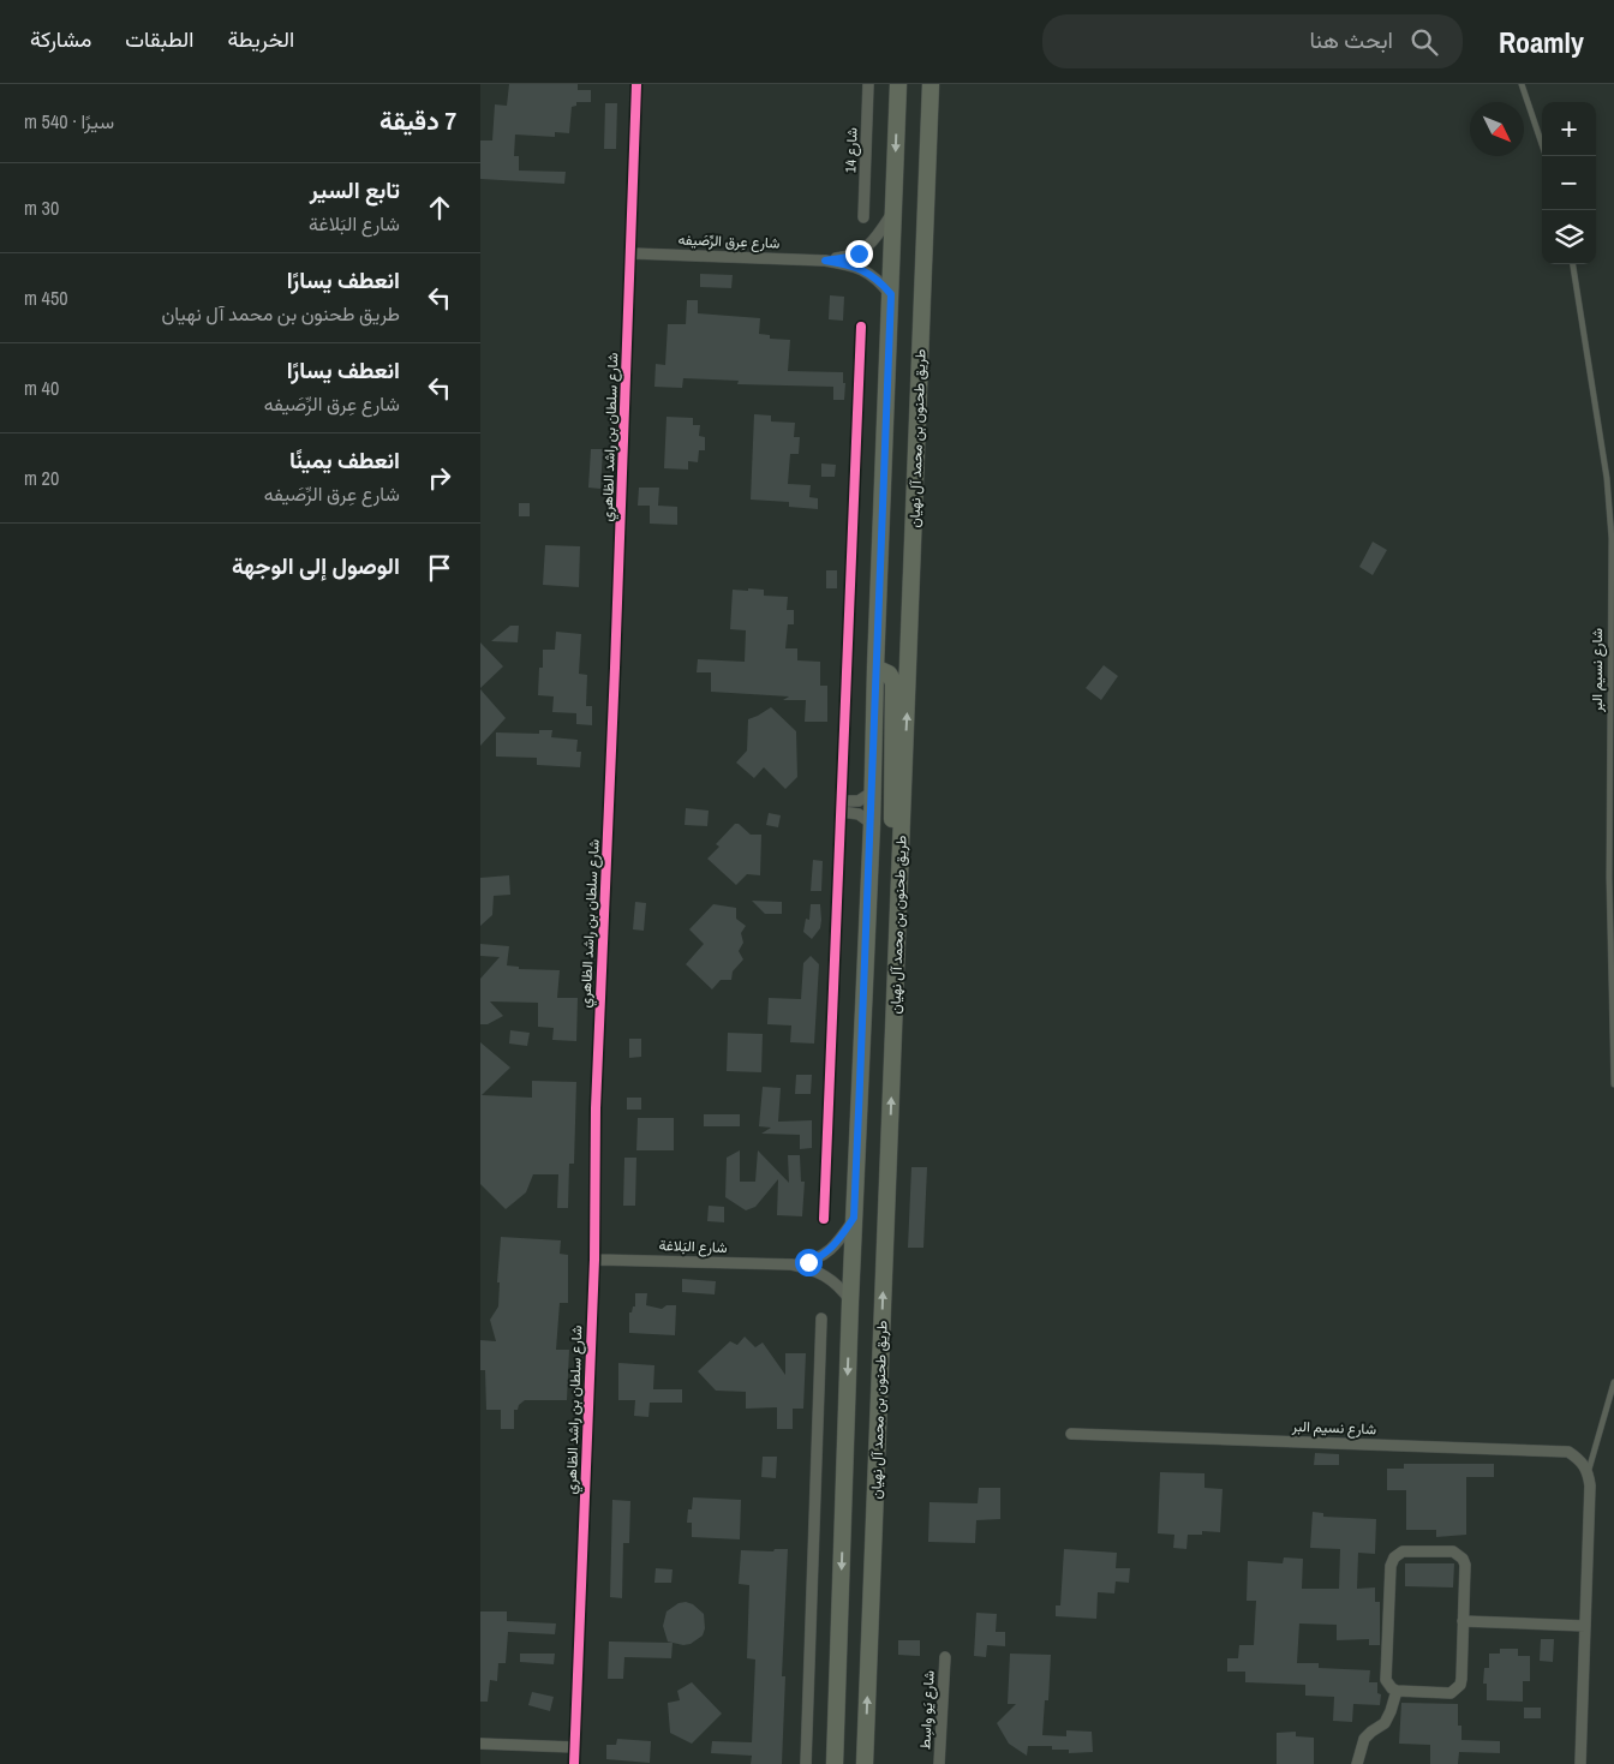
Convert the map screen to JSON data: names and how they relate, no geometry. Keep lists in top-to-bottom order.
{
  "streets": {
    "main road": ["طريق طحنون بن محمد آل نهيان"],
    "street": [
      "شارع 14",
      "شارع عِرق الرِّصَيفه",
      "شارع سلطان بن راشد الظاهري",
      "شارع نسيم البر",
      "شارع البَلاغة",
      "شارع يَو واسِط"
    ]
  },
  "crossings": [
    ["شارع عِرق الرِّصَيفه", "شارع سلطان بن راشد الظاهري"],
    ["شارع عِرق الرِّصَيفه", "طريق طحنون بن محمد آل نهيان"],
    ["شارع سلطان بن راشد الظاهري", "شارع البَلاغة"],
    ["طريق طحنون بن محمد آل نهيان", "شارع البَلاغة"]
  ],
  "north": "bottom right",
  "page": {
    "header": "Roamly",
    "search": "ابحث هنا",
    "nav": ["الخريطة", "الطبقات", "مشاركة"],
    "heading": ["7 دقيقة", "سيرًا · 540 m"],
    "map_buttons": ["+", "−"],
    "list": [
      ["تابع السير", "شارع البَلاغة", "30 m"],
      ["انعطف يسارًا", "طريق طحنون بن محمد آل نهيان", "450 m"],
      ["انعطف يسارًا", "شارع عِرق الرِّصَيفه", "40 m"],
      ["انعطف يمينًا", "شارع عِرق الرِّصَيفه", "20 m"],
      "الوصول إلى الوجهة"
    ]
  }
}
